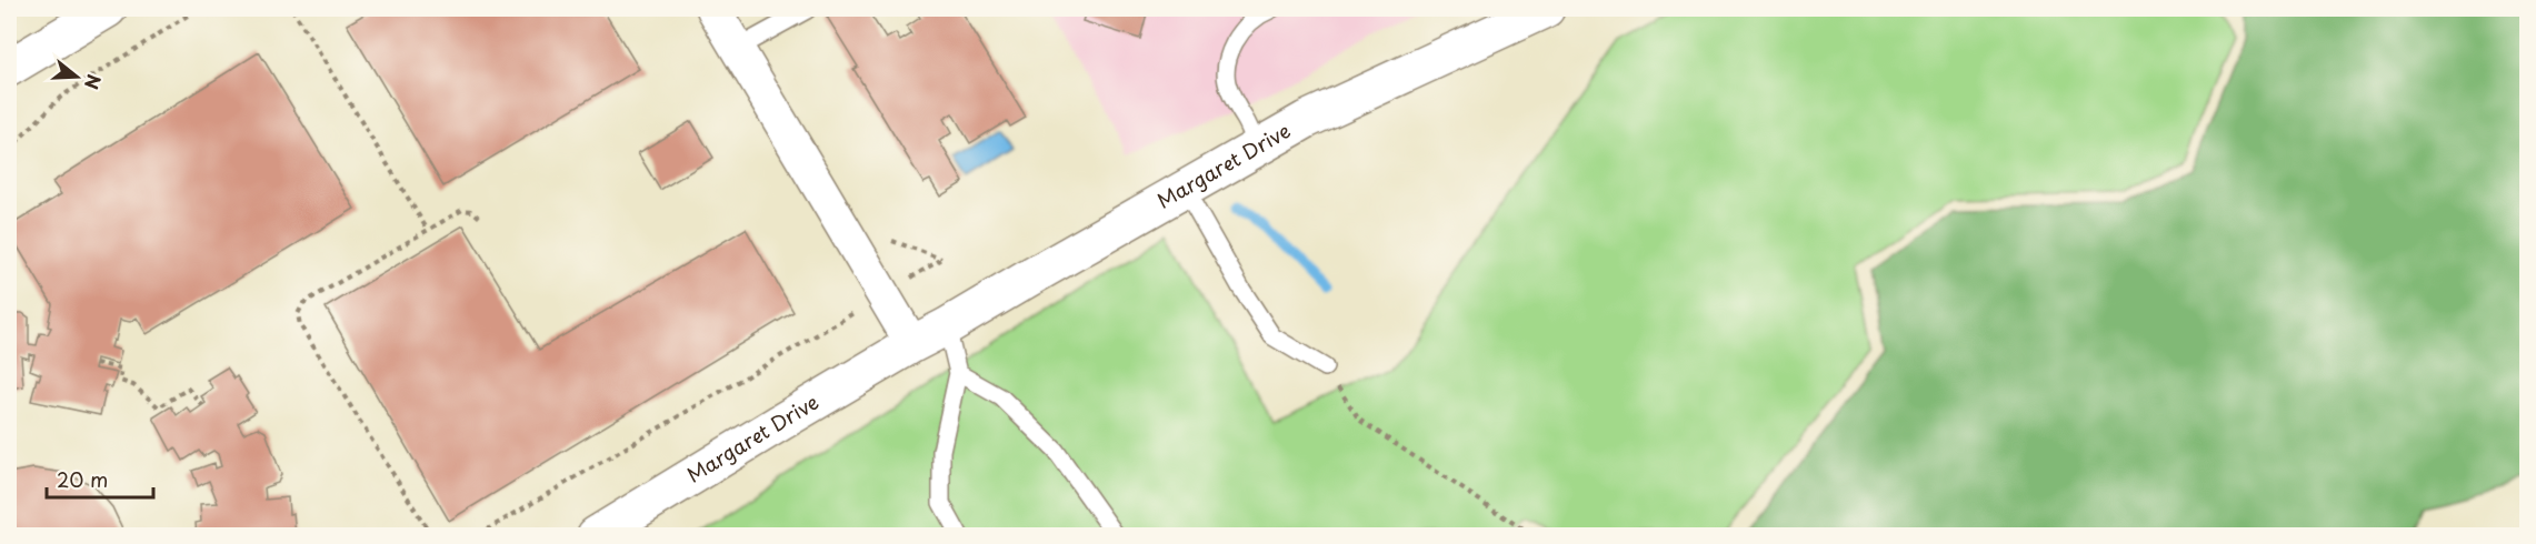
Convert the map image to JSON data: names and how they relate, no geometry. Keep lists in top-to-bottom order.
{
  "streets": {
    "street": ["Margaret Drive"]
  },
  "scale_bar": "20 m",
  "north": "right"
}
